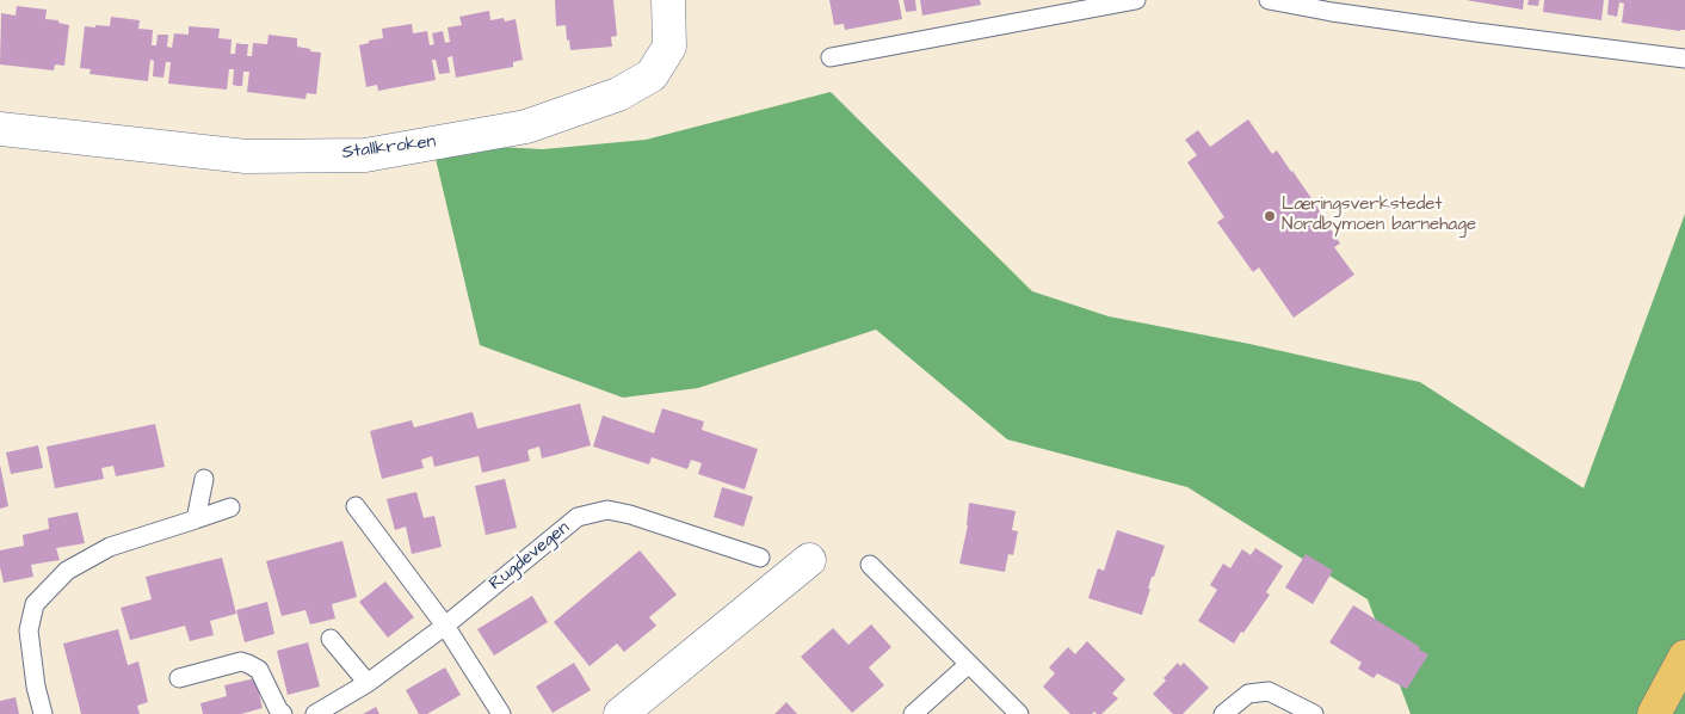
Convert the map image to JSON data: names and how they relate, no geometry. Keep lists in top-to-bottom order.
{
  "streets": {
    "street": ["Stallkroken"],
    "lane": ["Rugdevegen"]
  },
  "places": ["Læringsverkstedet Nordbymoen barnehage"]
}
